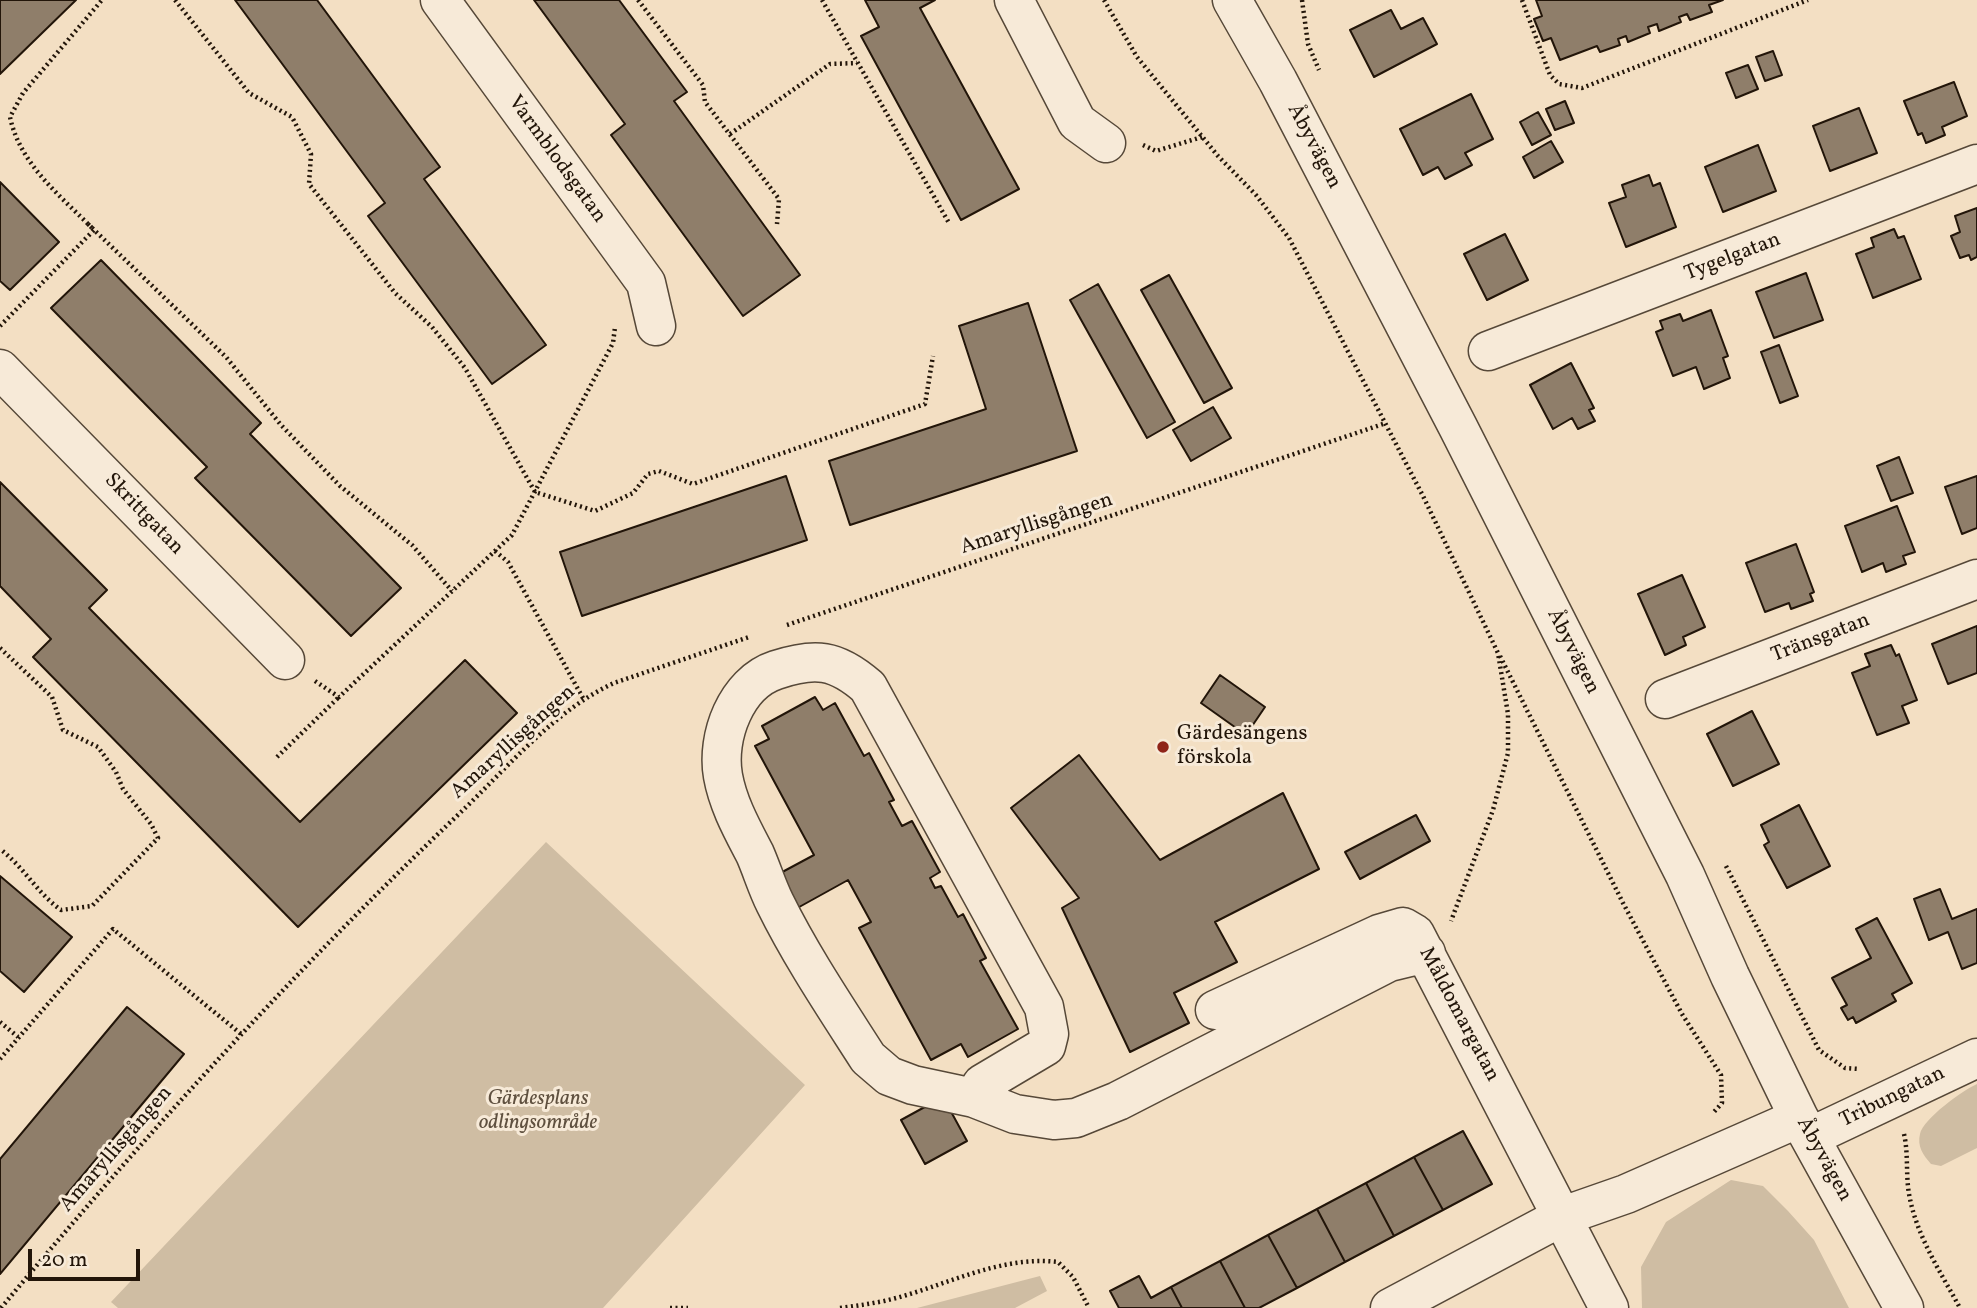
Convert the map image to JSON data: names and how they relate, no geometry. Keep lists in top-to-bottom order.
{
  "streets": {
    "street": [
      "Åbyvägen",
      "Varmblodsgatan",
      "Tygelgatan",
      "Skrittgatan",
      "Tränsgatan",
      "Måldomargatan",
      "Tribungatan"
    ],
    "path": ["Amaryllisgången"]
  },
  "crossings": [
    ["Åbyvägen", "Tribungatan"]
  ],
  "parks": ["Gärdesplans odlingsområde"],
  "places": ["Gärdesängens förskola"],
  "scale_bar": "20 m"
}
